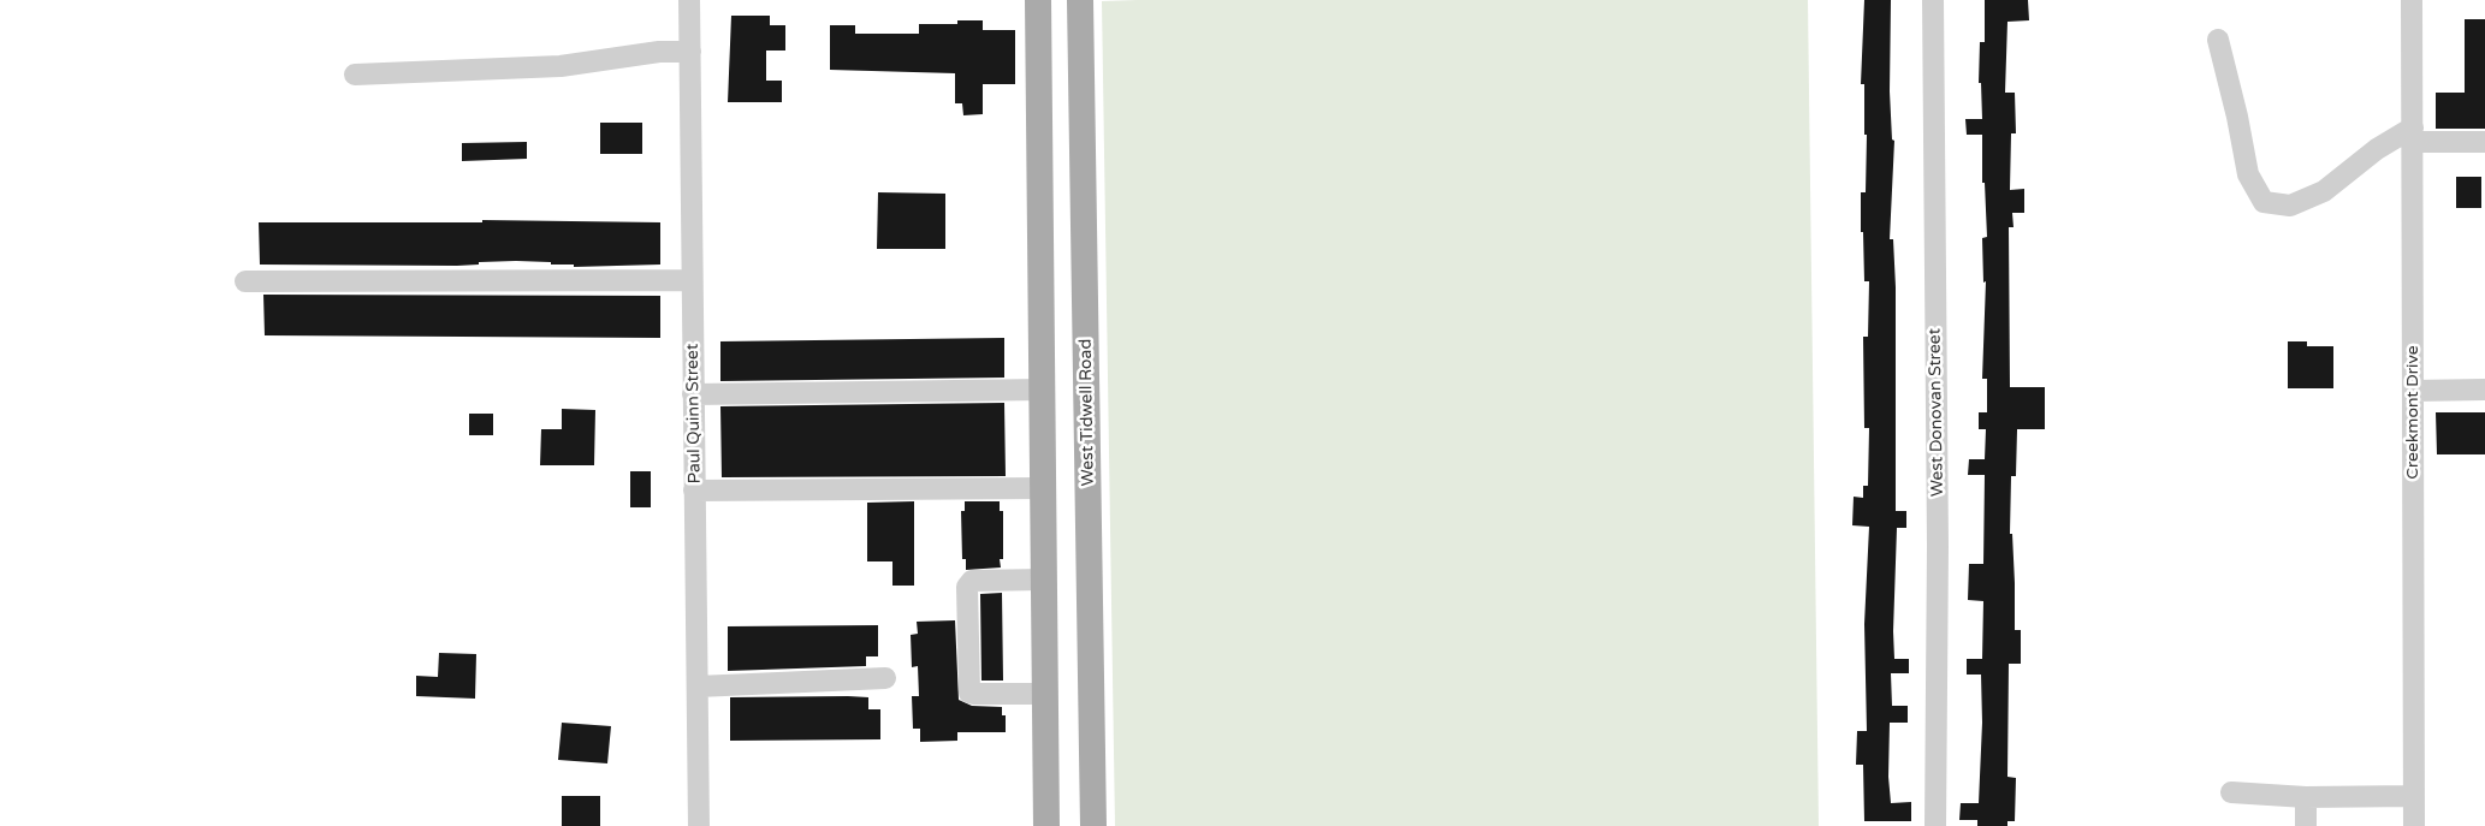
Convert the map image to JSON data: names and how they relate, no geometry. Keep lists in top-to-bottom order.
{
  "streets": {
    "main road": ["West Tidwell Road"],
    "street": ["West Donovan Street", "Creekmont Drive", "Paul Quinn Street"]
  }
}
